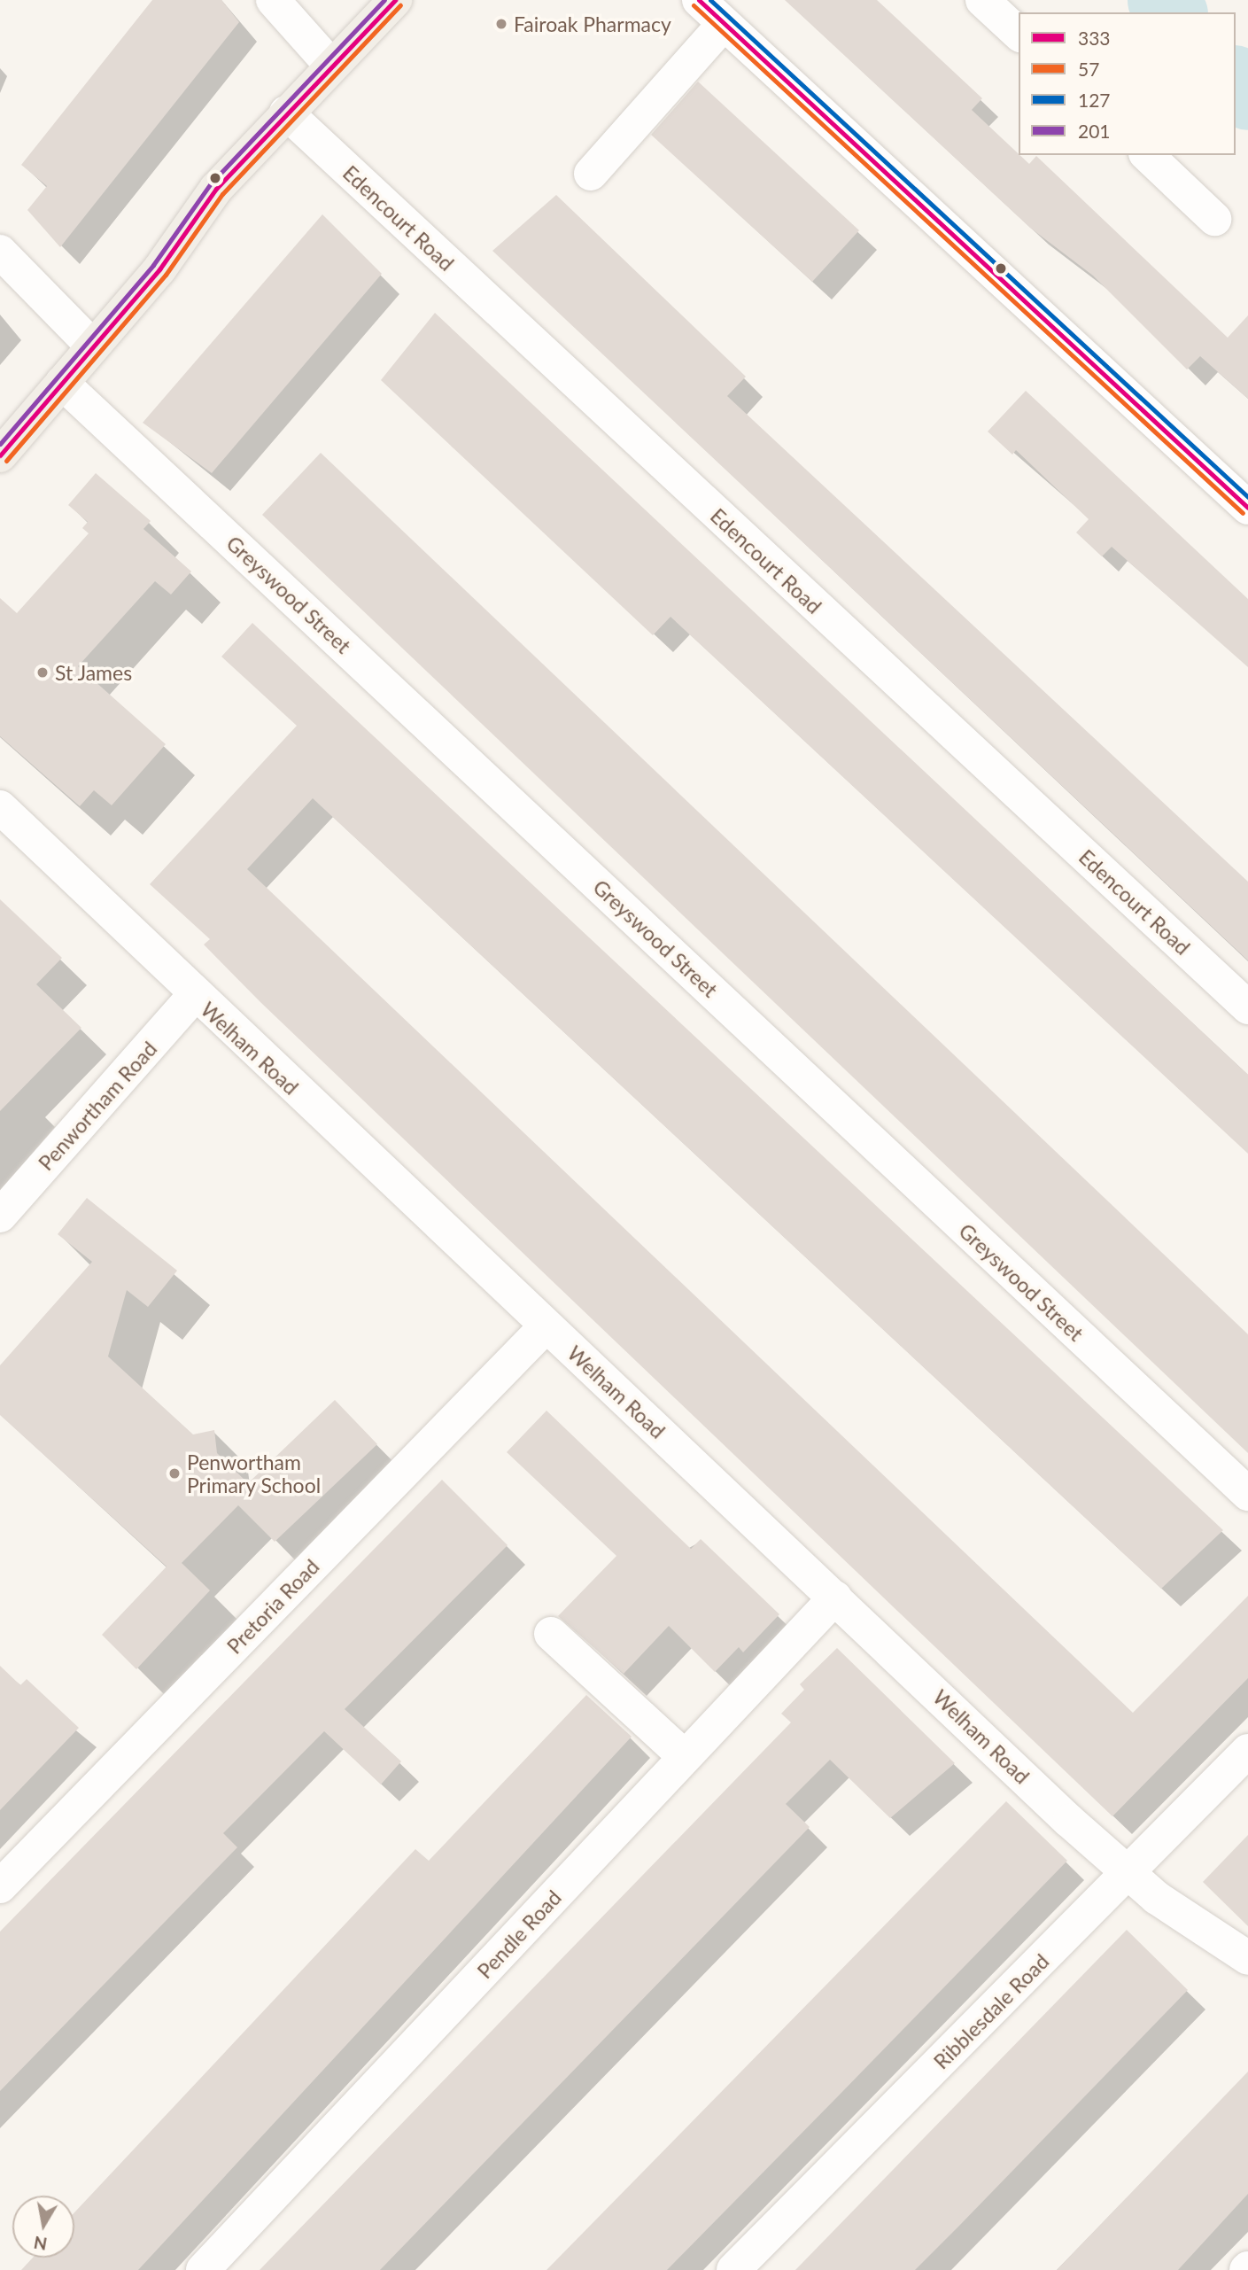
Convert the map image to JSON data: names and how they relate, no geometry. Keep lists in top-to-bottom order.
{
  "streets": {
    "street": [
      "Edencourt Road",
      "Greyswood Street",
      "Welham Road",
      "Penwortham Road",
      "Pretoria Road",
      "Pendle Road",
      "Ribblesdale Road"
    ]
  },
  "crossings": [
    ["Welham Road", "Penwortham Road"],
    ["Welham Road", "Pretoria Road"],
    ["Welham Road", "Pendle Road"],
    ["Welham Road", "Ribblesdale Road"]
  ],
  "places": ["Fairoak Pharmacy", "St James", "Penwortham Primary School"],
  "lines": [
    "transit line 333",
    "transit line 127",
    "transit line 201",
    "transit line 57"
  ],
  "legend": [
    "333",
    "57",
    "127",
    "201"
  ],
  "north": "bottom"
}
